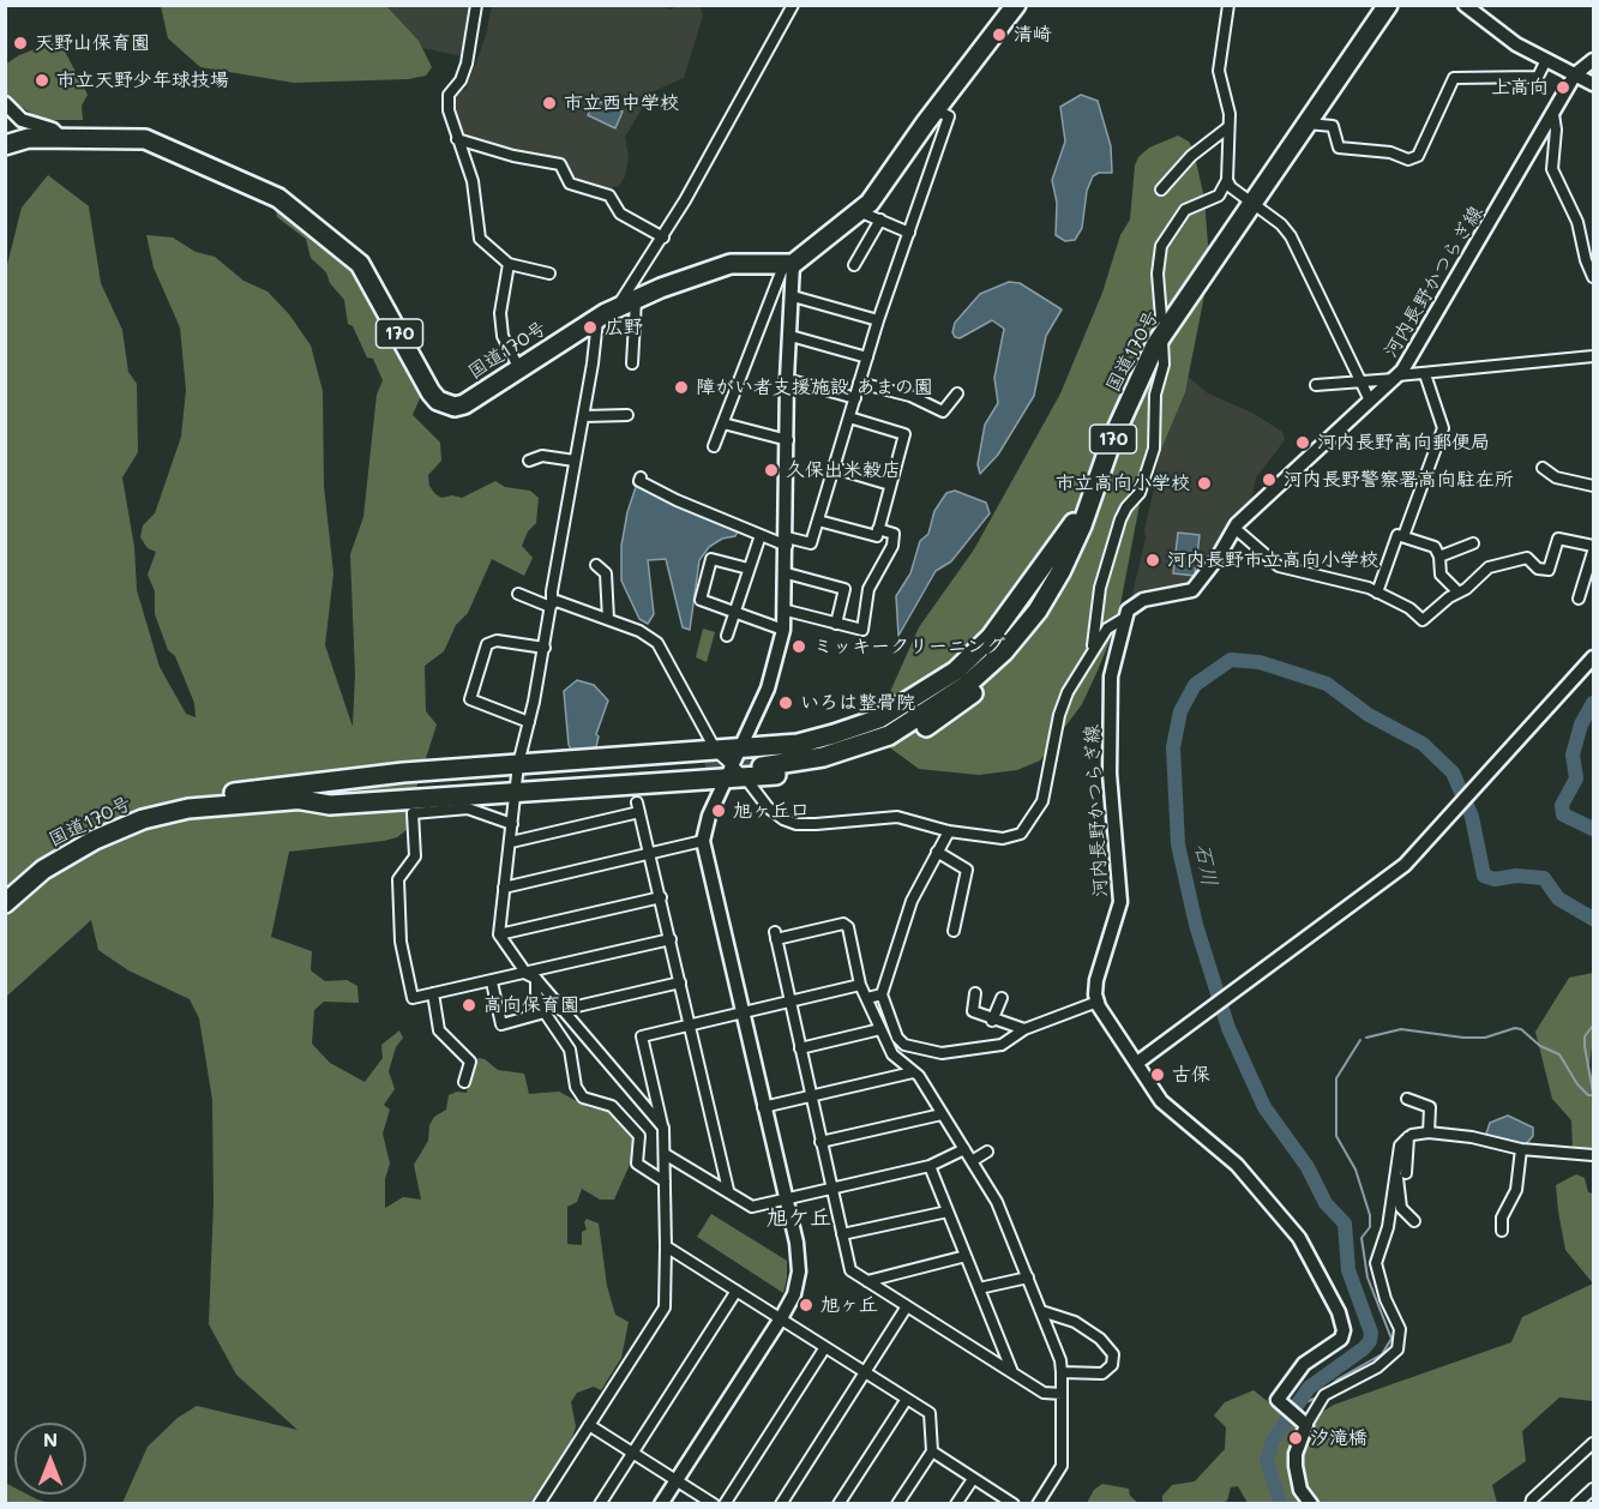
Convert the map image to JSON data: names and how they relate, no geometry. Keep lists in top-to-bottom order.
{
  "streets": {
    "highway": ["170", "国道170号"],
    "street": ["河内長野かつらぎ線"]
  },
  "districts": ["旭ケ丘"],
  "water": ["石川"],
  "places": [
    "清崎",
    "天野山保育園",
    "市立天野少年球技場",
    "上高向",
    "市立西中学校",
    "広野",
    "障がい者支援施設 あまの園",
    "河内長野高向郵便局",
    "久保出米穀店",
    "河内長野警察署高向駐在所",
    "市立高向小学校",
    "河内長野市立高向小学校",
    "ミッキークリーニング",
    "いろは整骨院",
    "旭ヶ丘口",
    "高向保育園",
    "古保",
    "旭ヶ丘",
    "汐滝橋"
  ],
  "north": "top"
}
